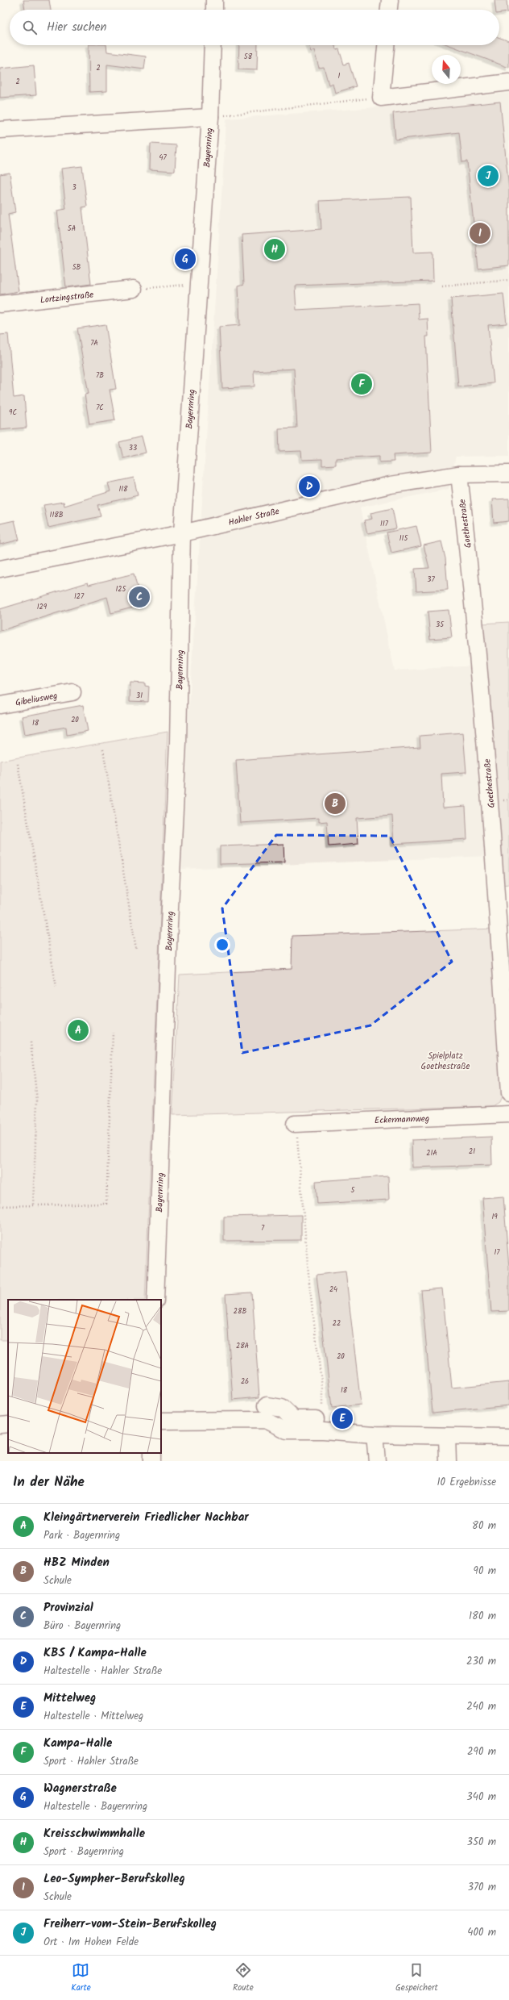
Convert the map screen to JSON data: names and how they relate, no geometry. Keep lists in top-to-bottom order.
{
  "streets": {
    "street": [
      "Bayernring",
      "Lortzingstraße",
      "Hahler Straße",
      "Goethestraße",
      "Gibeliusweg",
      "Eckermannweg"
    ]
  },
  "crossings": [
    ["Bayernring", "Hahler Straße"],
    ["Hahler Straße", "Goethestraße"]
  ],
  "parks": ["Spielplatz Goethestraße"],
  "house_numbers": [
    "58",
    "2",
    "1",
    "2",
    "47",
    "3",
    "5A",
    "5B",
    "7A",
    "7B",
    "7C",
    "9C",
    "33",
    "118",
    "118B",
    "117",
    "115",
    "37",
    "125",
    "127",
    "129",
    "35",
    "31",
    "20",
    "18",
    "21",
    "21A",
    "5",
    "19",
    "7",
    "17",
    "24",
    "28B",
    "22",
    "28A",
    "20",
    "26",
    "18"
  ],
  "north": "top",
  "page": {
    "search": "Hier suchen",
    "pins": [
      "J",
      "I",
      "H",
      "G",
      "F",
      "D",
      "C",
      "B",
      "A",
      "E"
    ],
    "heading": ["In der Nähe", "10 Ergebnisse"],
    "list": [
      {
        "mark": "A",
        "name": "Kleingärtnerverein Friedlicher Nachbar",
        "note": "Park · Bayernring",
        "value": "80 m"
      },
      {
        "mark": "B",
        "name": "HBZ Minden",
        "note": "Schule",
        "value": "90 m"
      },
      {
        "mark": "C",
        "name": "Provinzial",
        "note": "Büro · Bayernring",
        "value": "180 m"
      },
      {
        "mark": "D",
        "name": "KBS / Kampa-Halle",
        "note": "Haltestelle · Hahler Straße",
        "value": "230 m"
      },
      {
        "mark": "E",
        "name": "Mittelweg",
        "note": "Haltestelle · Mittelweg",
        "value": "240 m"
      },
      {
        "mark": "F",
        "name": "Kampa-Halle",
        "note": "Sport · Hahler Straße",
        "value": "290 m"
      },
      {
        "mark": "G",
        "name": "Wagnerstraße",
        "note": "Haltestelle · Bayernring",
        "value": "340 m"
      },
      {
        "mark": "H",
        "name": "Kreisschwimmhalle",
        "note": "Sport · Bayernring",
        "value": "350 m"
      },
      {
        "mark": "I",
        "name": "Leo-Sympher-Berufskolleg",
        "note": "Schule",
        "value": "370 m"
      },
      {
        "mark": "J",
        "name": "Freiherr-vom-Stein-Berufskolleg",
        "note": "Ort · Im Hohen Felde",
        "value": "400 m"
      }
    ],
    "nav": ["Karte", "Route", "Gespeichert"]
  }
}
